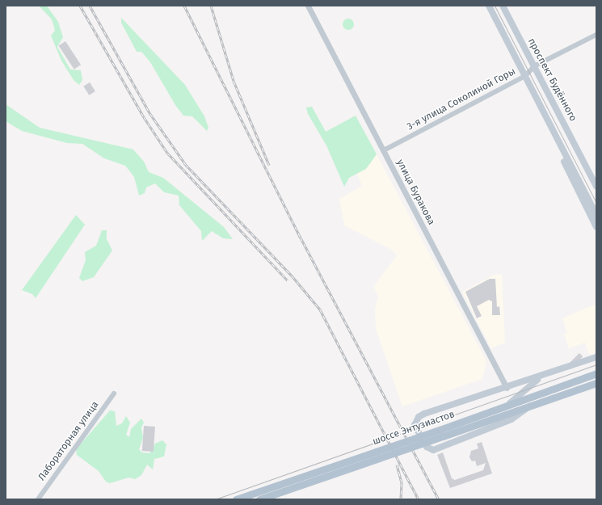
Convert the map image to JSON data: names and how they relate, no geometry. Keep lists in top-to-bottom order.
{
  "streets": {
    "main road": ["проспект Будённого", "шоссе Энтузиастов"],
    "street": ["3-я улица Соколиной Горы", "улица Буракова", "Лабораторная улица"]
  },
  "crossings": [
    ["проспект Будённого", "3-я улица Соколиной Горы"],
    ["3-я улица Соколиной Горы", "улица Буракова"]
  ]
}
